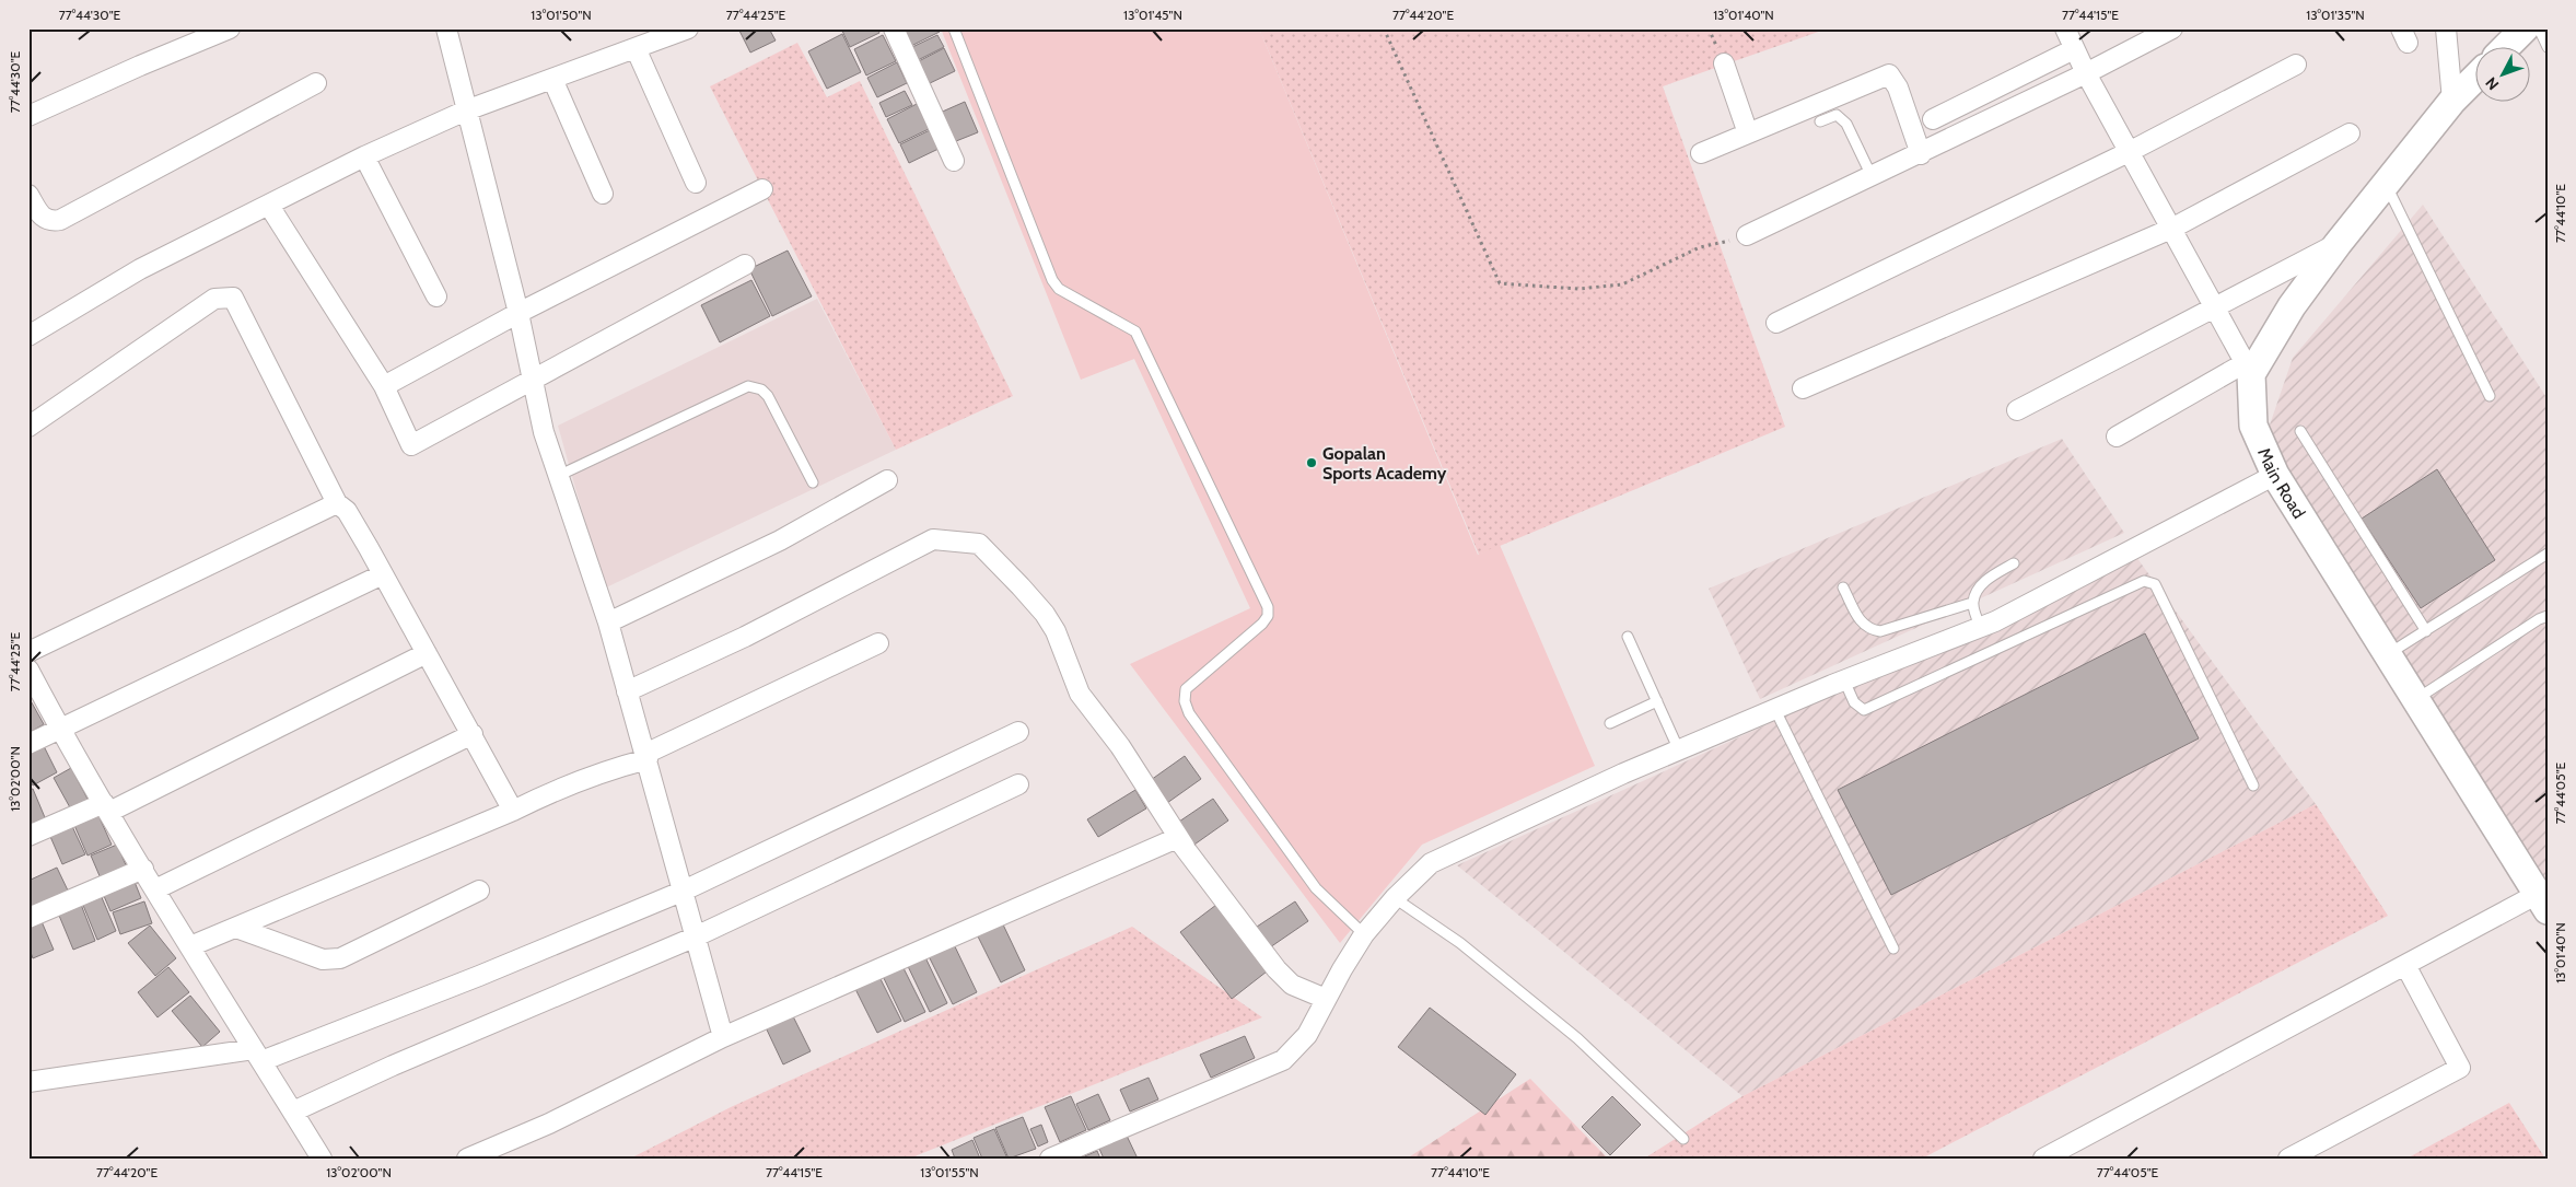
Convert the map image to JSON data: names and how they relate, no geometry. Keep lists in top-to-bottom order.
{
  "streets": {
    "street": ["Main Road"]
  },
  "places": ["Gopalan Sports Academy"],
  "north": "bottom left",
  "coordinates": [
    "77°44'30\"E",
    "13°01'50\"N",
    "77°44'25\"E",
    "13°01'45\"N",
    "77°44'20\"E",
    "13°01'40\"N",
    "77°44'15\"E",
    "13°01'35\"N",
    "77°44'10\"E",
    "13°02'00\"N",
    "77°44'05\"E",
    "13°01'55\"N"
  ]
}
